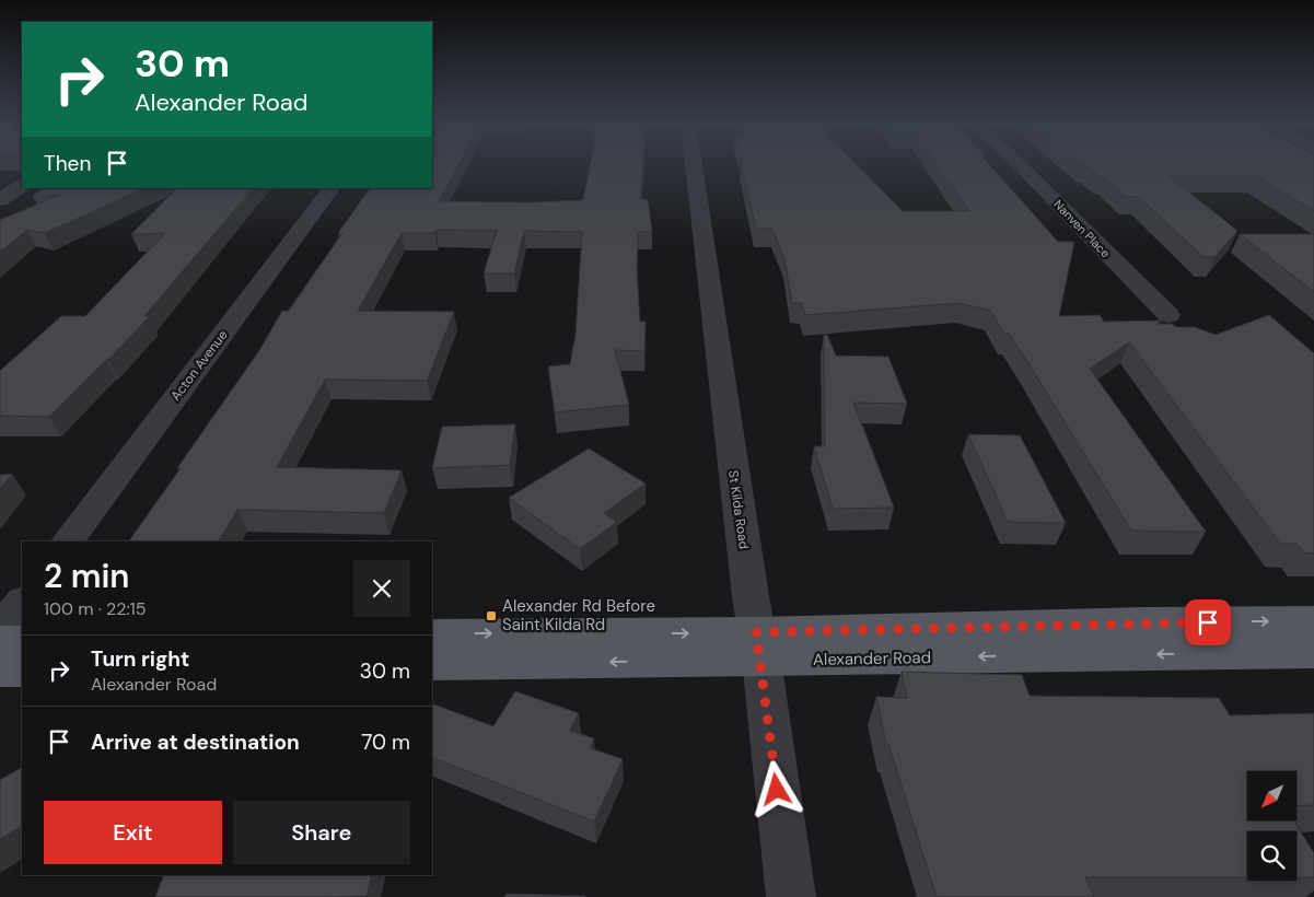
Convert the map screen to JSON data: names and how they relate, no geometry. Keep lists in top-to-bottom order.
{
  "streets": {
    "main road": ["Alexander Road"],
    "street": ["Nanven Place", "Acton Avenue", "St Kilda Road"]
  },
  "crossings": [
    ["St Kilda Road", "Alexander Road"]
  ],
  "places": {
    "transit": ["Alexander Rd Before Saint Kilda Rd"]
  },
  "north": "bottom left",
  "page": {
    "turn": ["30 m", "Alexander Road"],
    "then": "Then",
    "heading": ["2 min", "100 m · 22:15"],
    "list": [
      {
        "name": "Turn right",
        "note": "Alexander Road",
        "value": "30 m"
      },
      {
        "name": "Arrive at destination",
        "value": "70 m"
      }
    ],
    "buttons": ["Exit", "Share"]
  }
}
